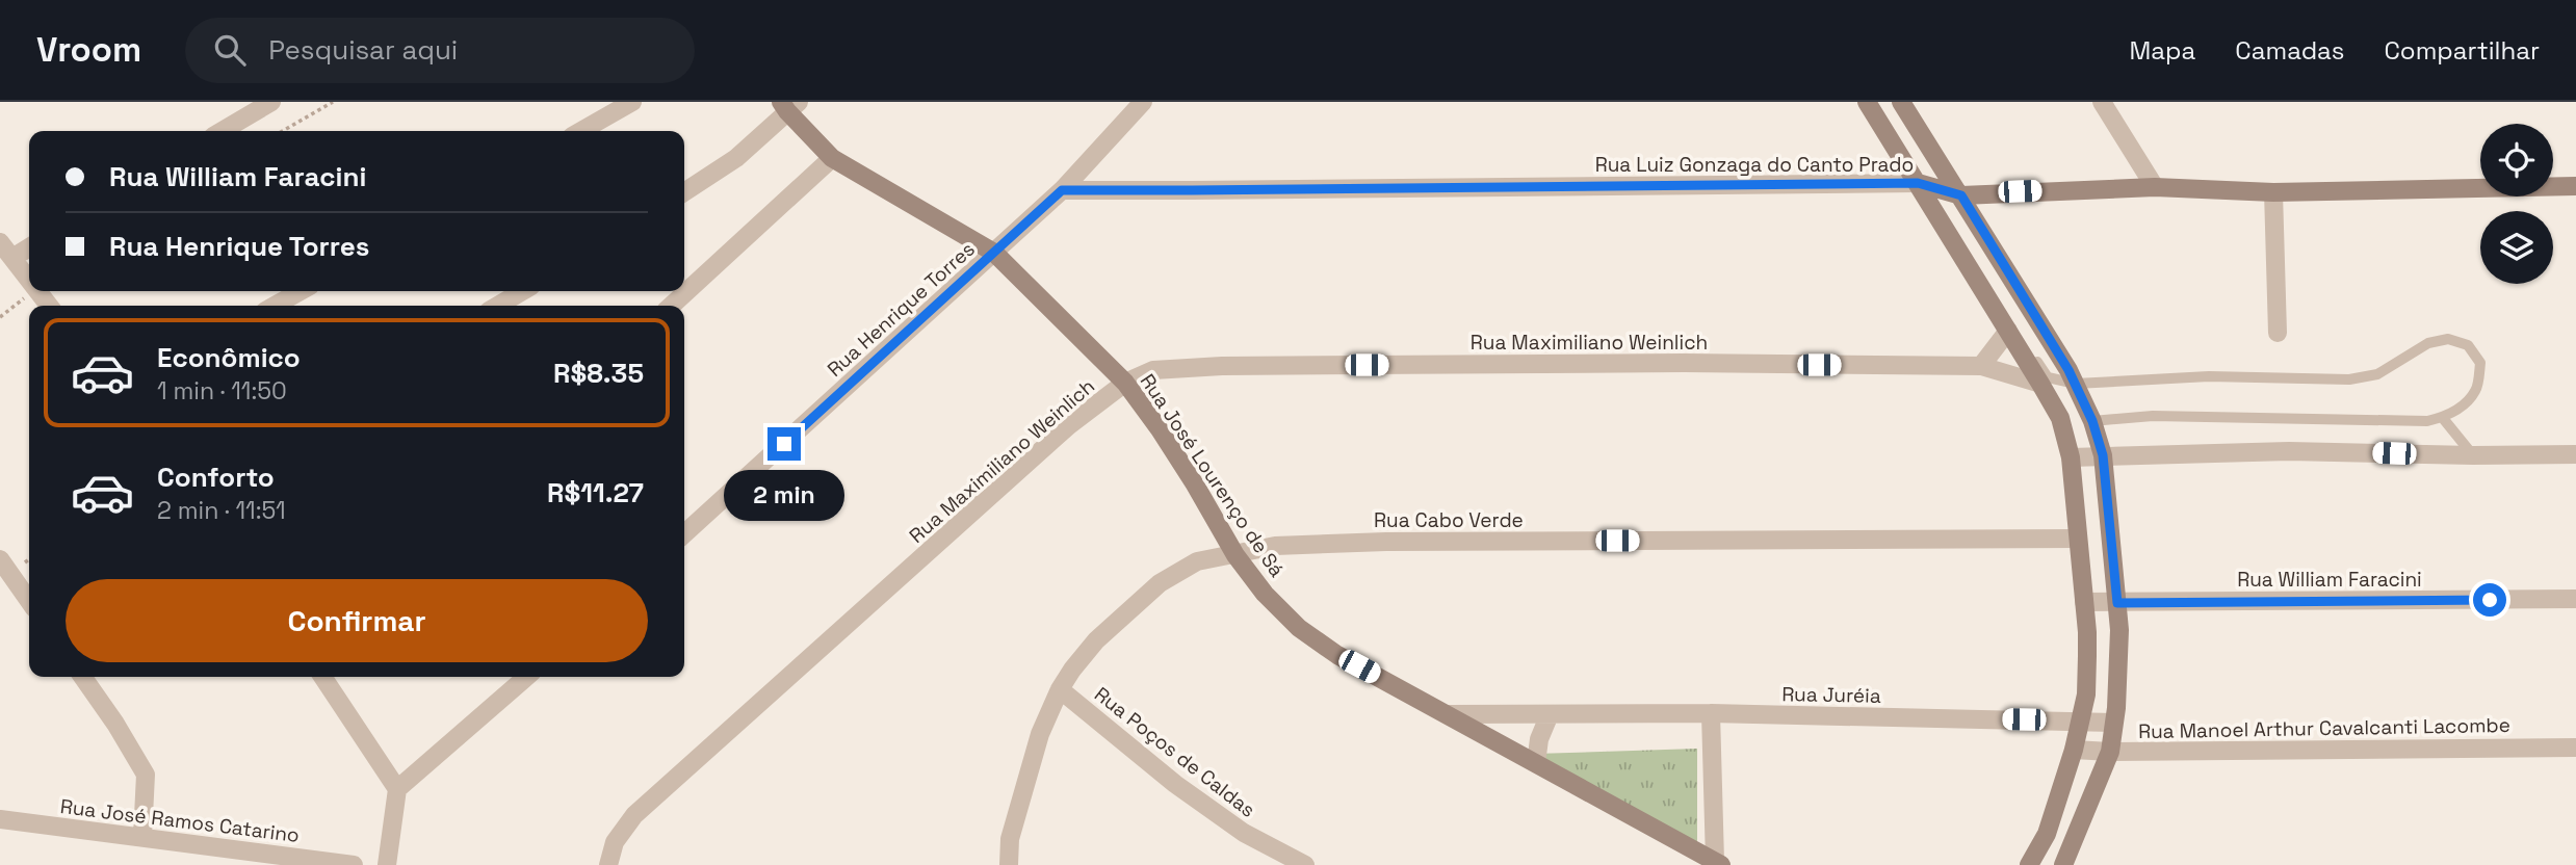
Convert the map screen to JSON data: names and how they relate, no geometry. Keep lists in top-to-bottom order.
{
  "streets": {
    "street": [
      "Rua Luiz Gonzaga do Canto Prado",
      "Rua Henrique Torres",
      "Rua Maximiliano Weinlich",
      "Rua José Lourenço de Sá",
      "Rua Cabo Verde",
      "Rua William Faracini",
      "Rua Juréia",
      "Rua Manoel Arthur Cavalcanti Lacombe",
      "Rua Poços de Caldas",
      "Rua José Ramos Catarino"
    ]
  },
  "crossings": [
    ["Rua Luiz Gonzaga do Canto Prado", "Rua Henrique Torres"],
    ["Rua Henrique Torres", "Rua José Lourenço de Sá"],
    ["Rua Maximiliano Weinlich", "Rua José Lourenço de Sá"],
    ["Rua José Lourenço de Sá", "Rua Cabo Verde"],
    ["Rua José Lourenço de Sá", "Rua Juréia"],
    ["Rua Cabo Verde", "Rua Poços de Caldas"]
  ],
  "page": {
    "header": "Vroom",
    "search": "Pesquisar aqui",
    "nav": ["Mapa", "Camadas", "Compartilhar"],
    "banner": ["Rua William Faracini", "Rua Henrique Torres"],
    "list": [
      {
        "name": "Econômico",
        "note": "1 min · 11:50",
        "value": "R$8.35"
      },
      {
        "name": "Conforto",
        "note": "2 min · 11:51",
        "value": "R$11.27"
      }
    ],
    "bubble": "2 min",
    "buttons": "Confirmar"
  }
}
